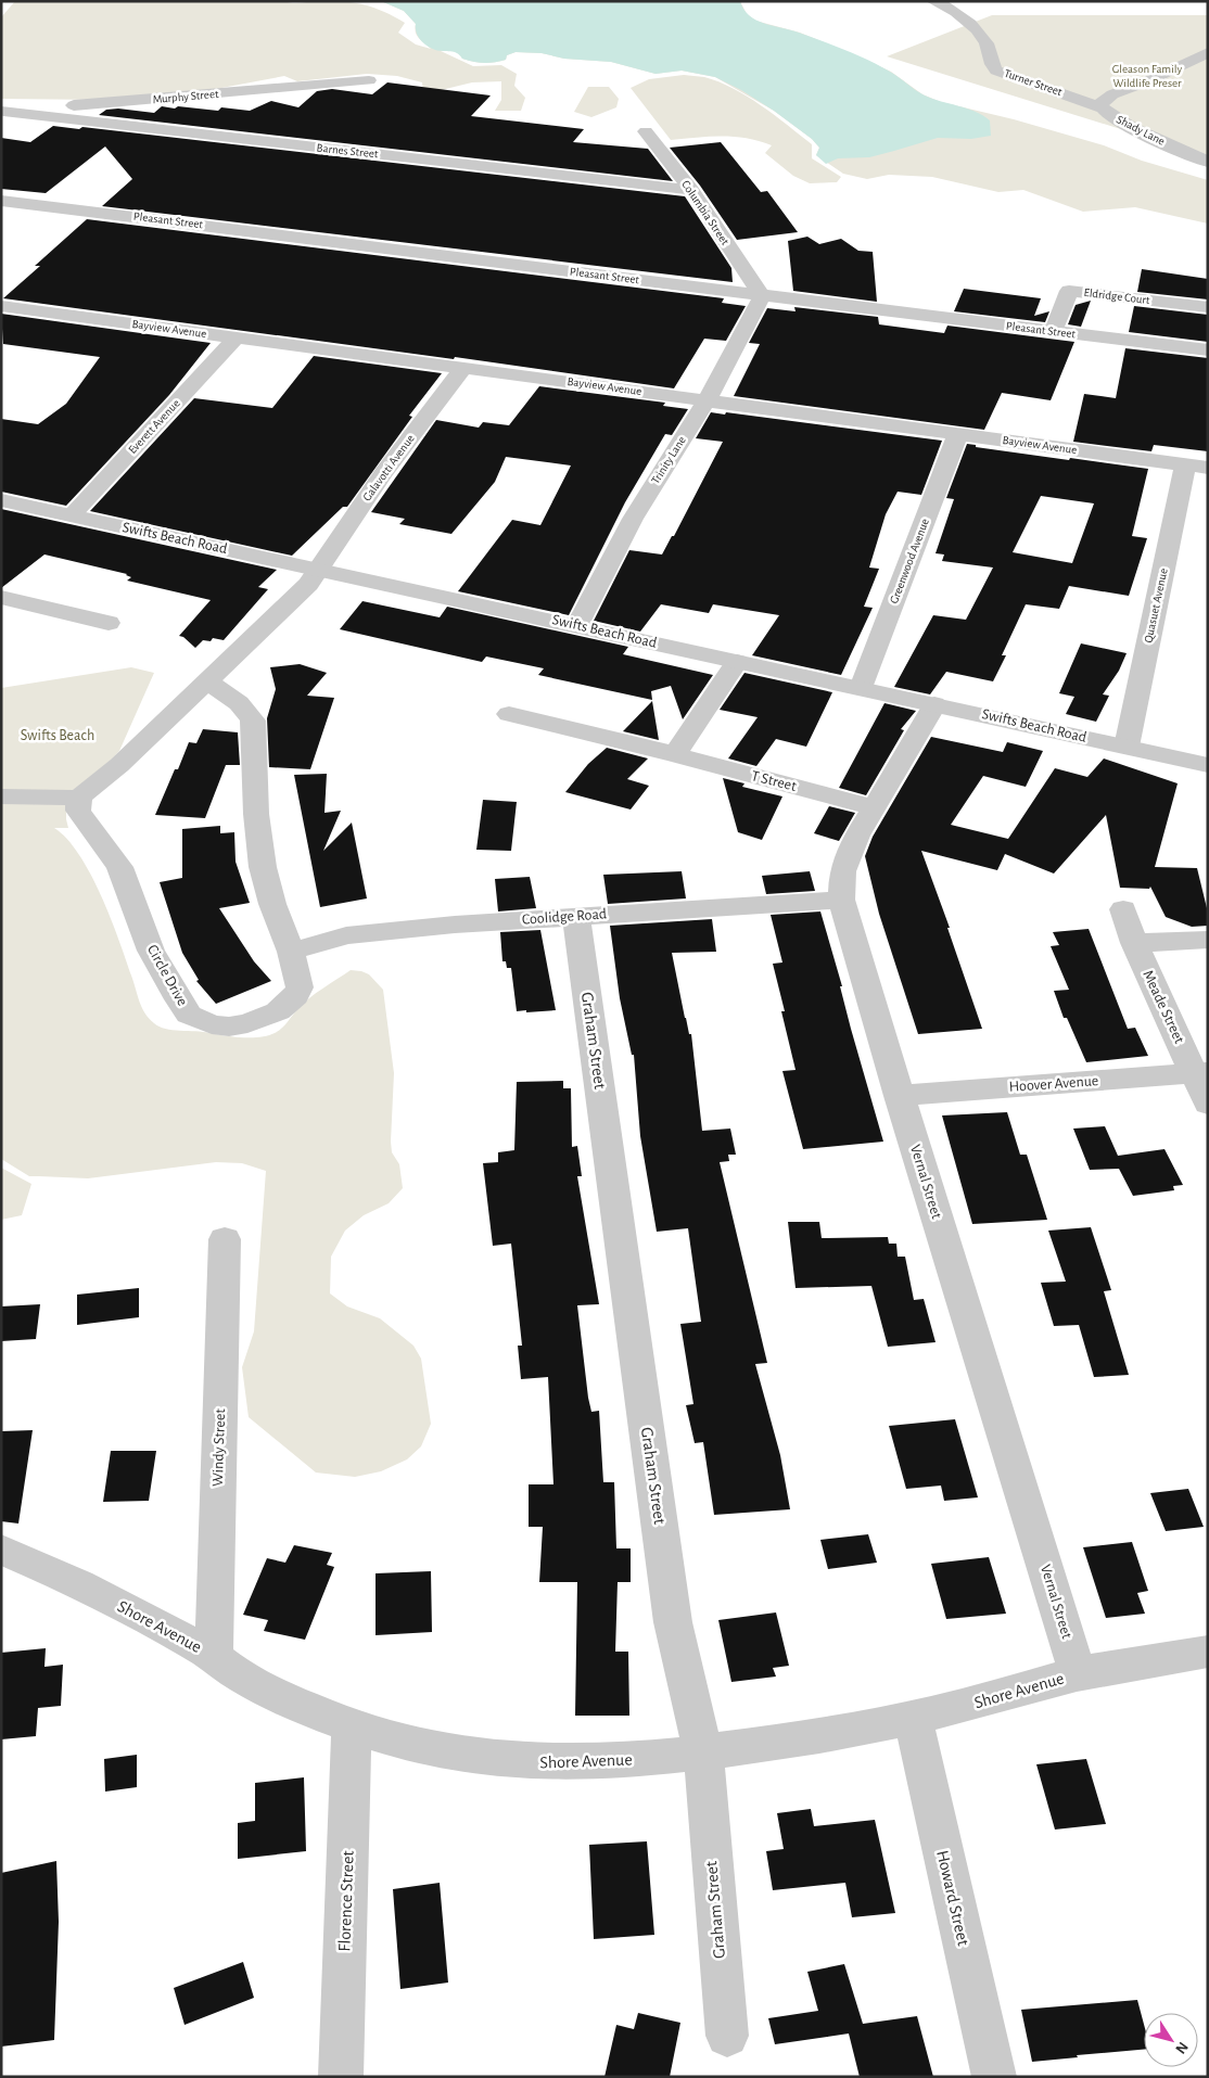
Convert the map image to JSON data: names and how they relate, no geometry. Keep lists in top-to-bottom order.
{
  "streets": {
    "street": [
      "Turner Street",
      "Murphy Street",
      "Shady Lane",
      "Barnes Street",
      "Columbia Street",
      "Pleasant Street",
      "Eldridge Court",
      "Bayview Avenue",
      "Everett Avenue",
      "Trinity Lane",
      "Galavotti Avenue",
      "Swifts Beach Road",
      "Greenwood Avenue",
      "Quasuet Avenue",
      "T Street",
      "Coolidge Road",
      "Circle Drive",
      "Meade Street",
      "Graham Street",
      "Hoover Avenue",
      "Vernal Street",
      "Windy Street",
      "Shore Avenue",
      "Howard Street",
      "Florence Street"
    ]
  },
  "crossings": [
    ["Turner Street", "Shady Lane"],
    ["Murphy Street", "Barnes Street"],
    ["Barnes Street", "Columbia Street"],
    ["Columbia Street", "Pleasant Street"],
    ["Columbia Street", "Trinity Lane"],
    ["Pleasant Street", "Eldridge Court"],
    ["Pleasant Street", "Trinity Lane"],
    ["Bayview Avenue", "Everett Avenue"],
    ["Bayview Avenue", "Trinity Lane"],
    ["Bayview Avenue", "Galavotti Avenue"],
    ["Bayview Avenue", "Greenwood Avenue"],
    ["Bayview Avenue", "Quasuet Avenue"],
    ["Everett Avenue", "Swifts Beach Road"],
    ["Trinity Lane", "Swifts Beach Road"],
    ["Galavotti Avenue", "Swifts Beach Road"],
    ["Swifts Beach Road", "Greenwood Avenue"],
    ["Swifts Beach Road", "Quasuet Avenue"],
    ["Swifts Beach Road", "Vernal Street"],
    ["T Street", "Vernal Street"],
    ["Coolidge Road", "Circle Drive"],
    ["Coolidge Road", "Graham Street"],
    ["Coolidge Road", "Vernal Street"],
    ["Meade Street", "Hoover Avenue"],
    ["Graham Street", "Shore Avenue"],
    ["Hoover Avenue", "Vernal Street"],
    ["Vernal Street", "Shore Avenue"],
    ["Windy Street", "Shore Avenue"],
    ["Shore Avenue", "Howard Street"],
    ["Shore Avenue", "Florence Street"]
  ],
  "parks": ["Gleason Family Wildlife Preser", "Swifts Beach"],
  "north": "bottom right"
}
